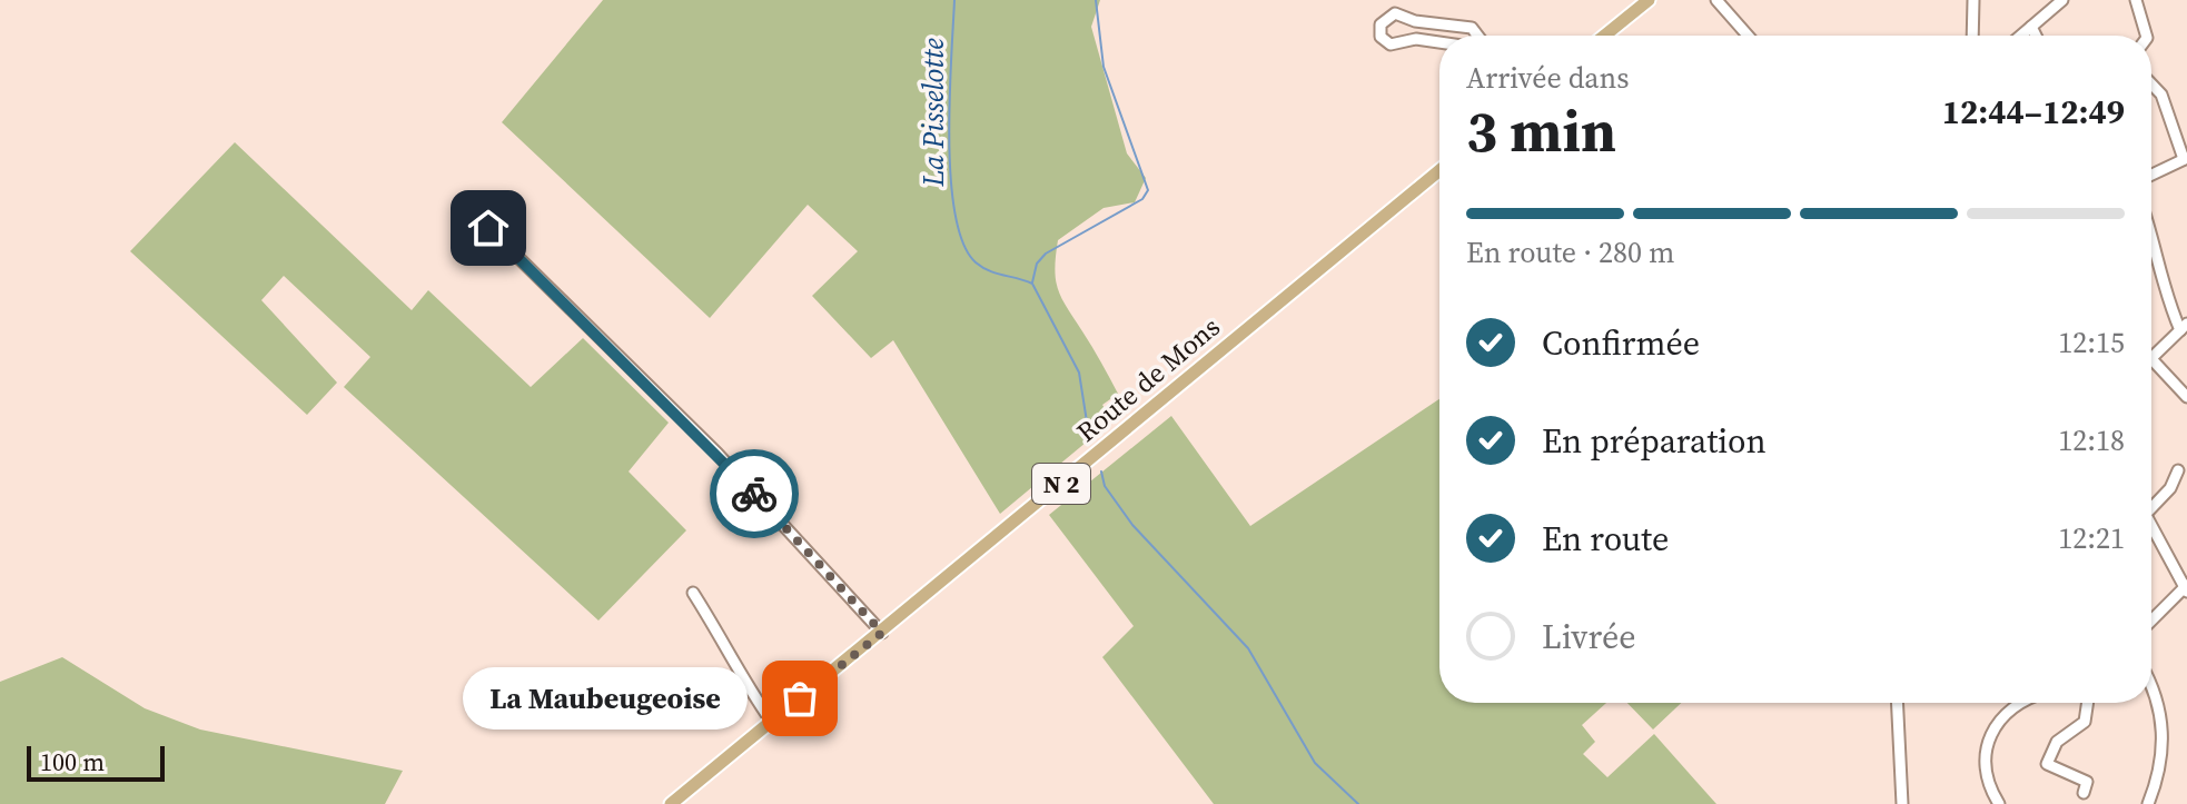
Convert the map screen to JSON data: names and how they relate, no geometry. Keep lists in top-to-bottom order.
{
  "streets": {
    "main road": ["Route de Mons", "N 2"]
  },
  "water": ["La Pisselotte"],
  "places": ["La Maubeugeoise"],
  "scale_bar": "100 m",
  "page": {
    "heading": ["3 min", "Arrivée dans", "12:44–12:49"],
    "bar": "En route · 280 m",
    "list": [
      ["Confirmée", "12:15"],
      ["En préparation", "12:18"],
      ["En route", "12:21"],
      "Livrée"
    ],
    "bubble": "La Maubeugeoise",
    "scale": "100 m"
  }
}
